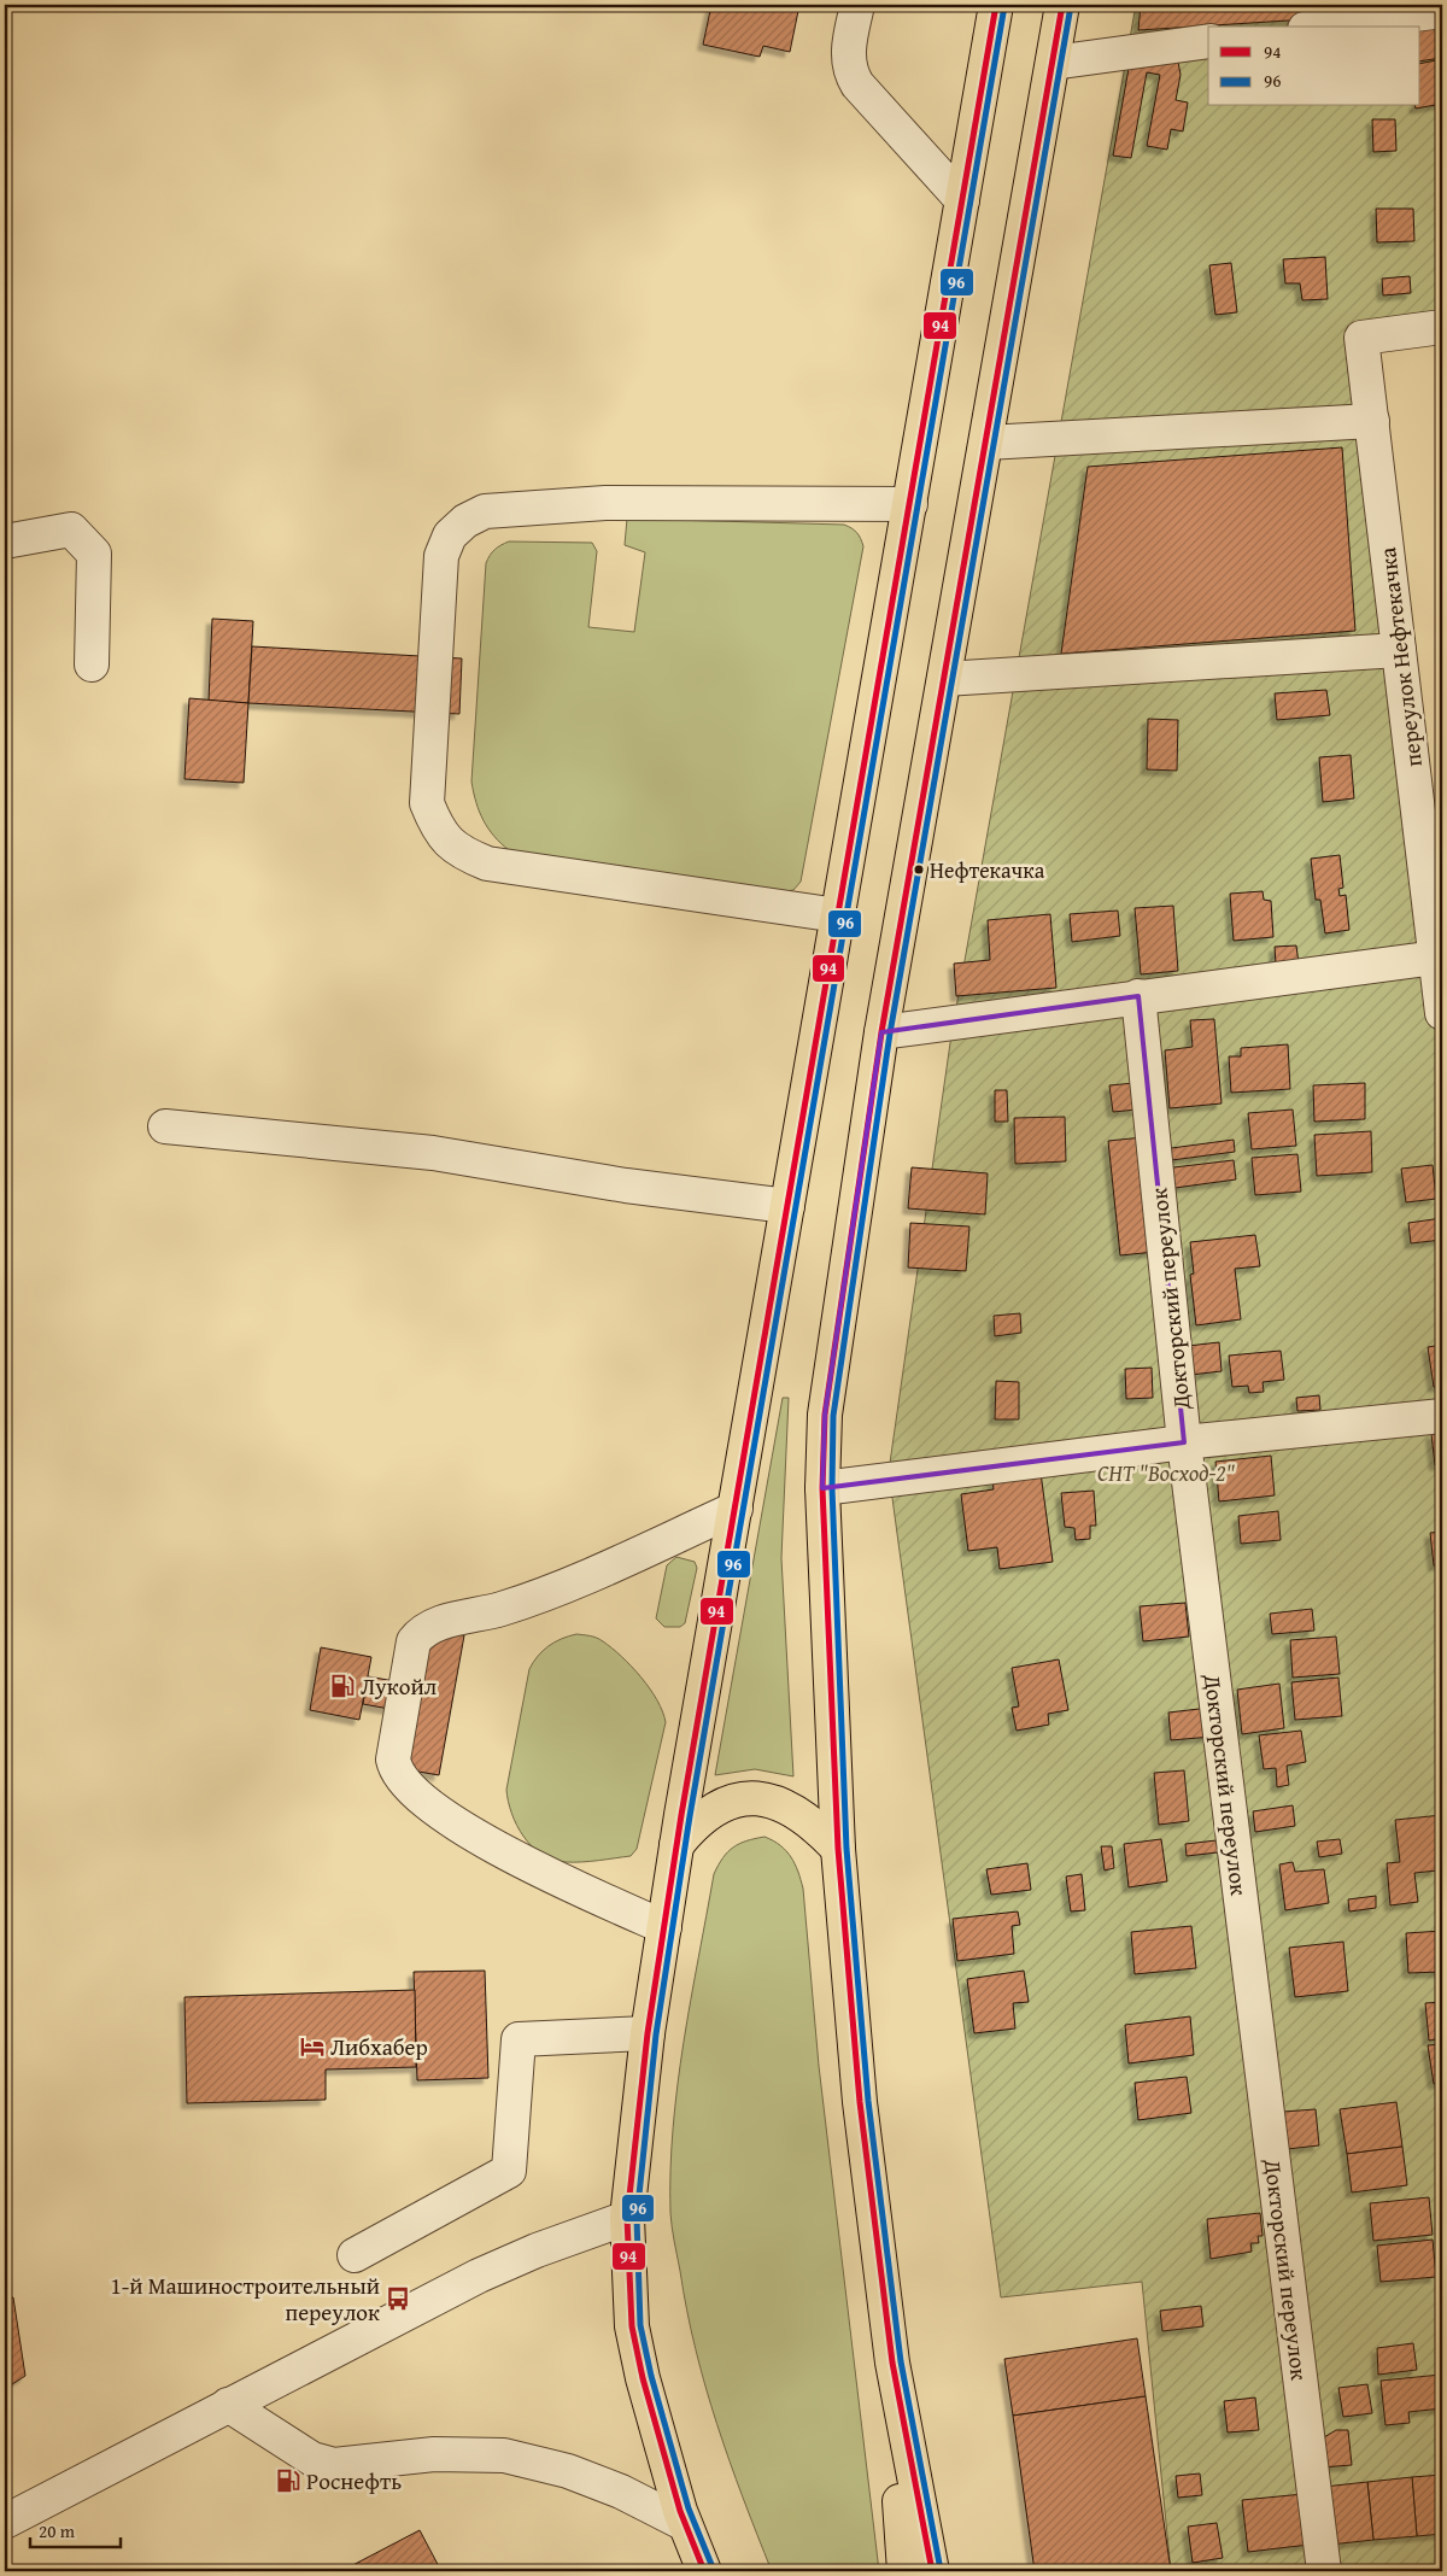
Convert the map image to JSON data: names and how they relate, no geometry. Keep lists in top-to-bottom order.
{
  "streets": {
    "street": ["переулок Нефтекачка", "Докторский переулок"]
  },
  "parks": ["СНТ \"Восход-2\""],
  "places": {
    "other": ["Нефтекачка"],
    "fuel station": ["Лукойл", "Роснефть"],
    "hotel": ["Либхабер"],
    "bus stop": ["1-й Машиностроительный переулок"]
  },
  "lines": ["transit line 94", "transit line 96"],
  "legend": ["94", "96"],
  "scale_bar": "20 m"
}
